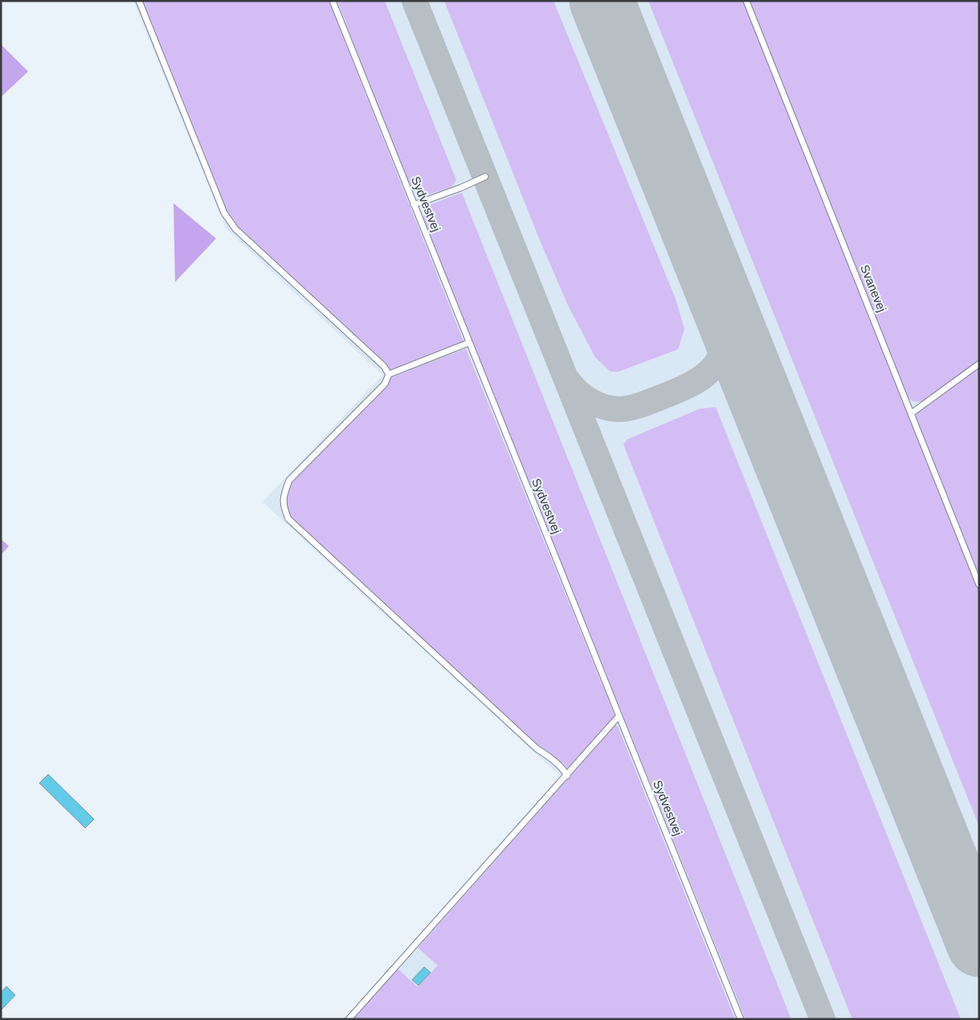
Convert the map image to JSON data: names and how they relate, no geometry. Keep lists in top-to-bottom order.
{
  "streets": {
    "lane": ["Sydvestvej", "Svanevej"]
  }
}
